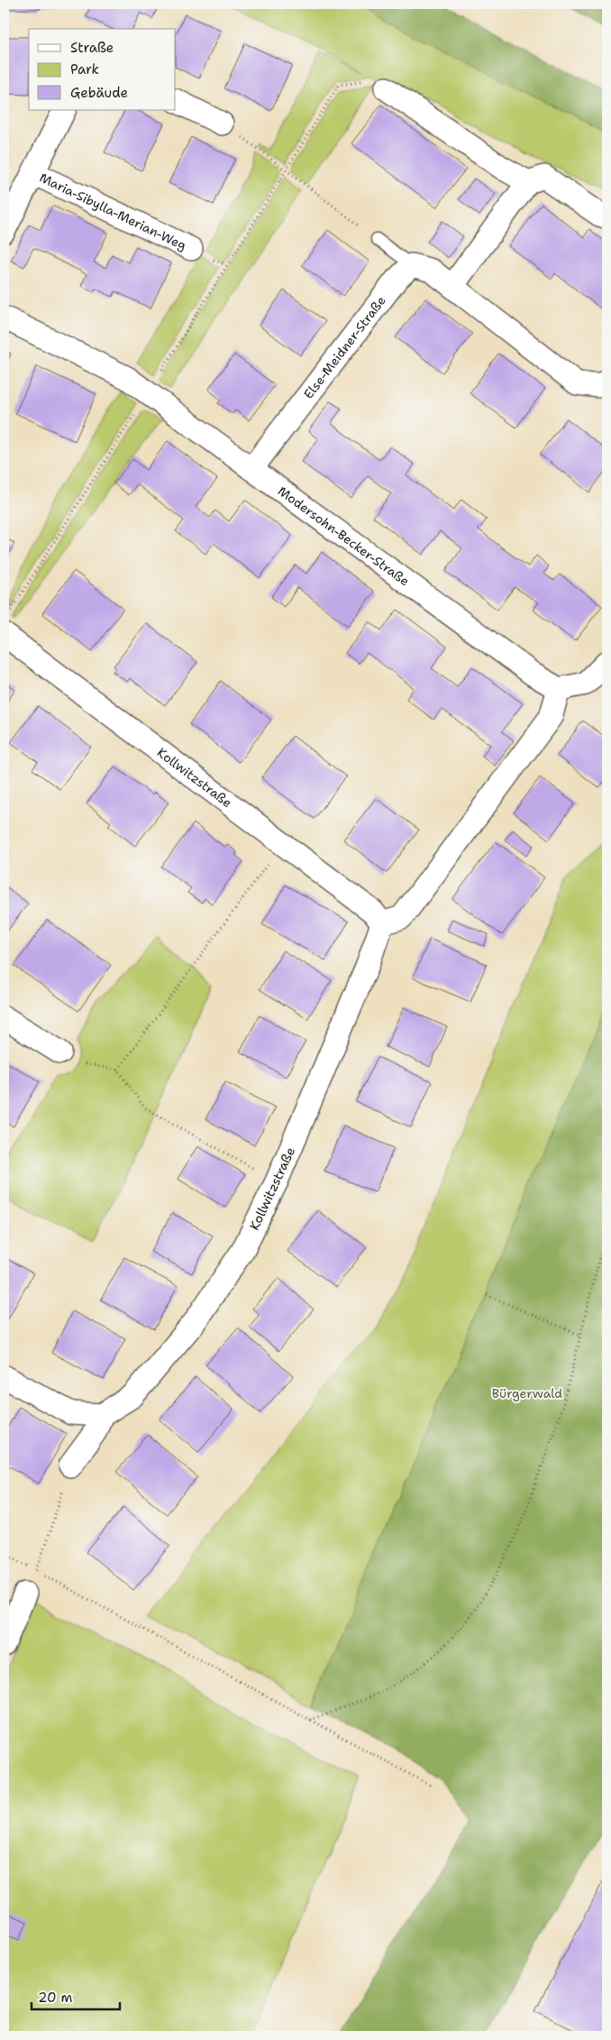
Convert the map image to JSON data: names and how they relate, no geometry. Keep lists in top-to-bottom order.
{
  "streets": {
    "street": [
      "Maria-Sibylla-Merian-Weg",
      "Else-Meidner-Straße",
      "Modersohn-Becker-Straße",
      "Kollwitzstraße"
    ]
  },
  "crossings": [
    ["Else-Meidner-Straße", "Modersohn-Becker-Straße"]
  ],
  "parks": ["Bürgerwald"],
  "legend": ["Straße", "Park", "Gebäude"],
  "scale_bar": "20 m"
}
